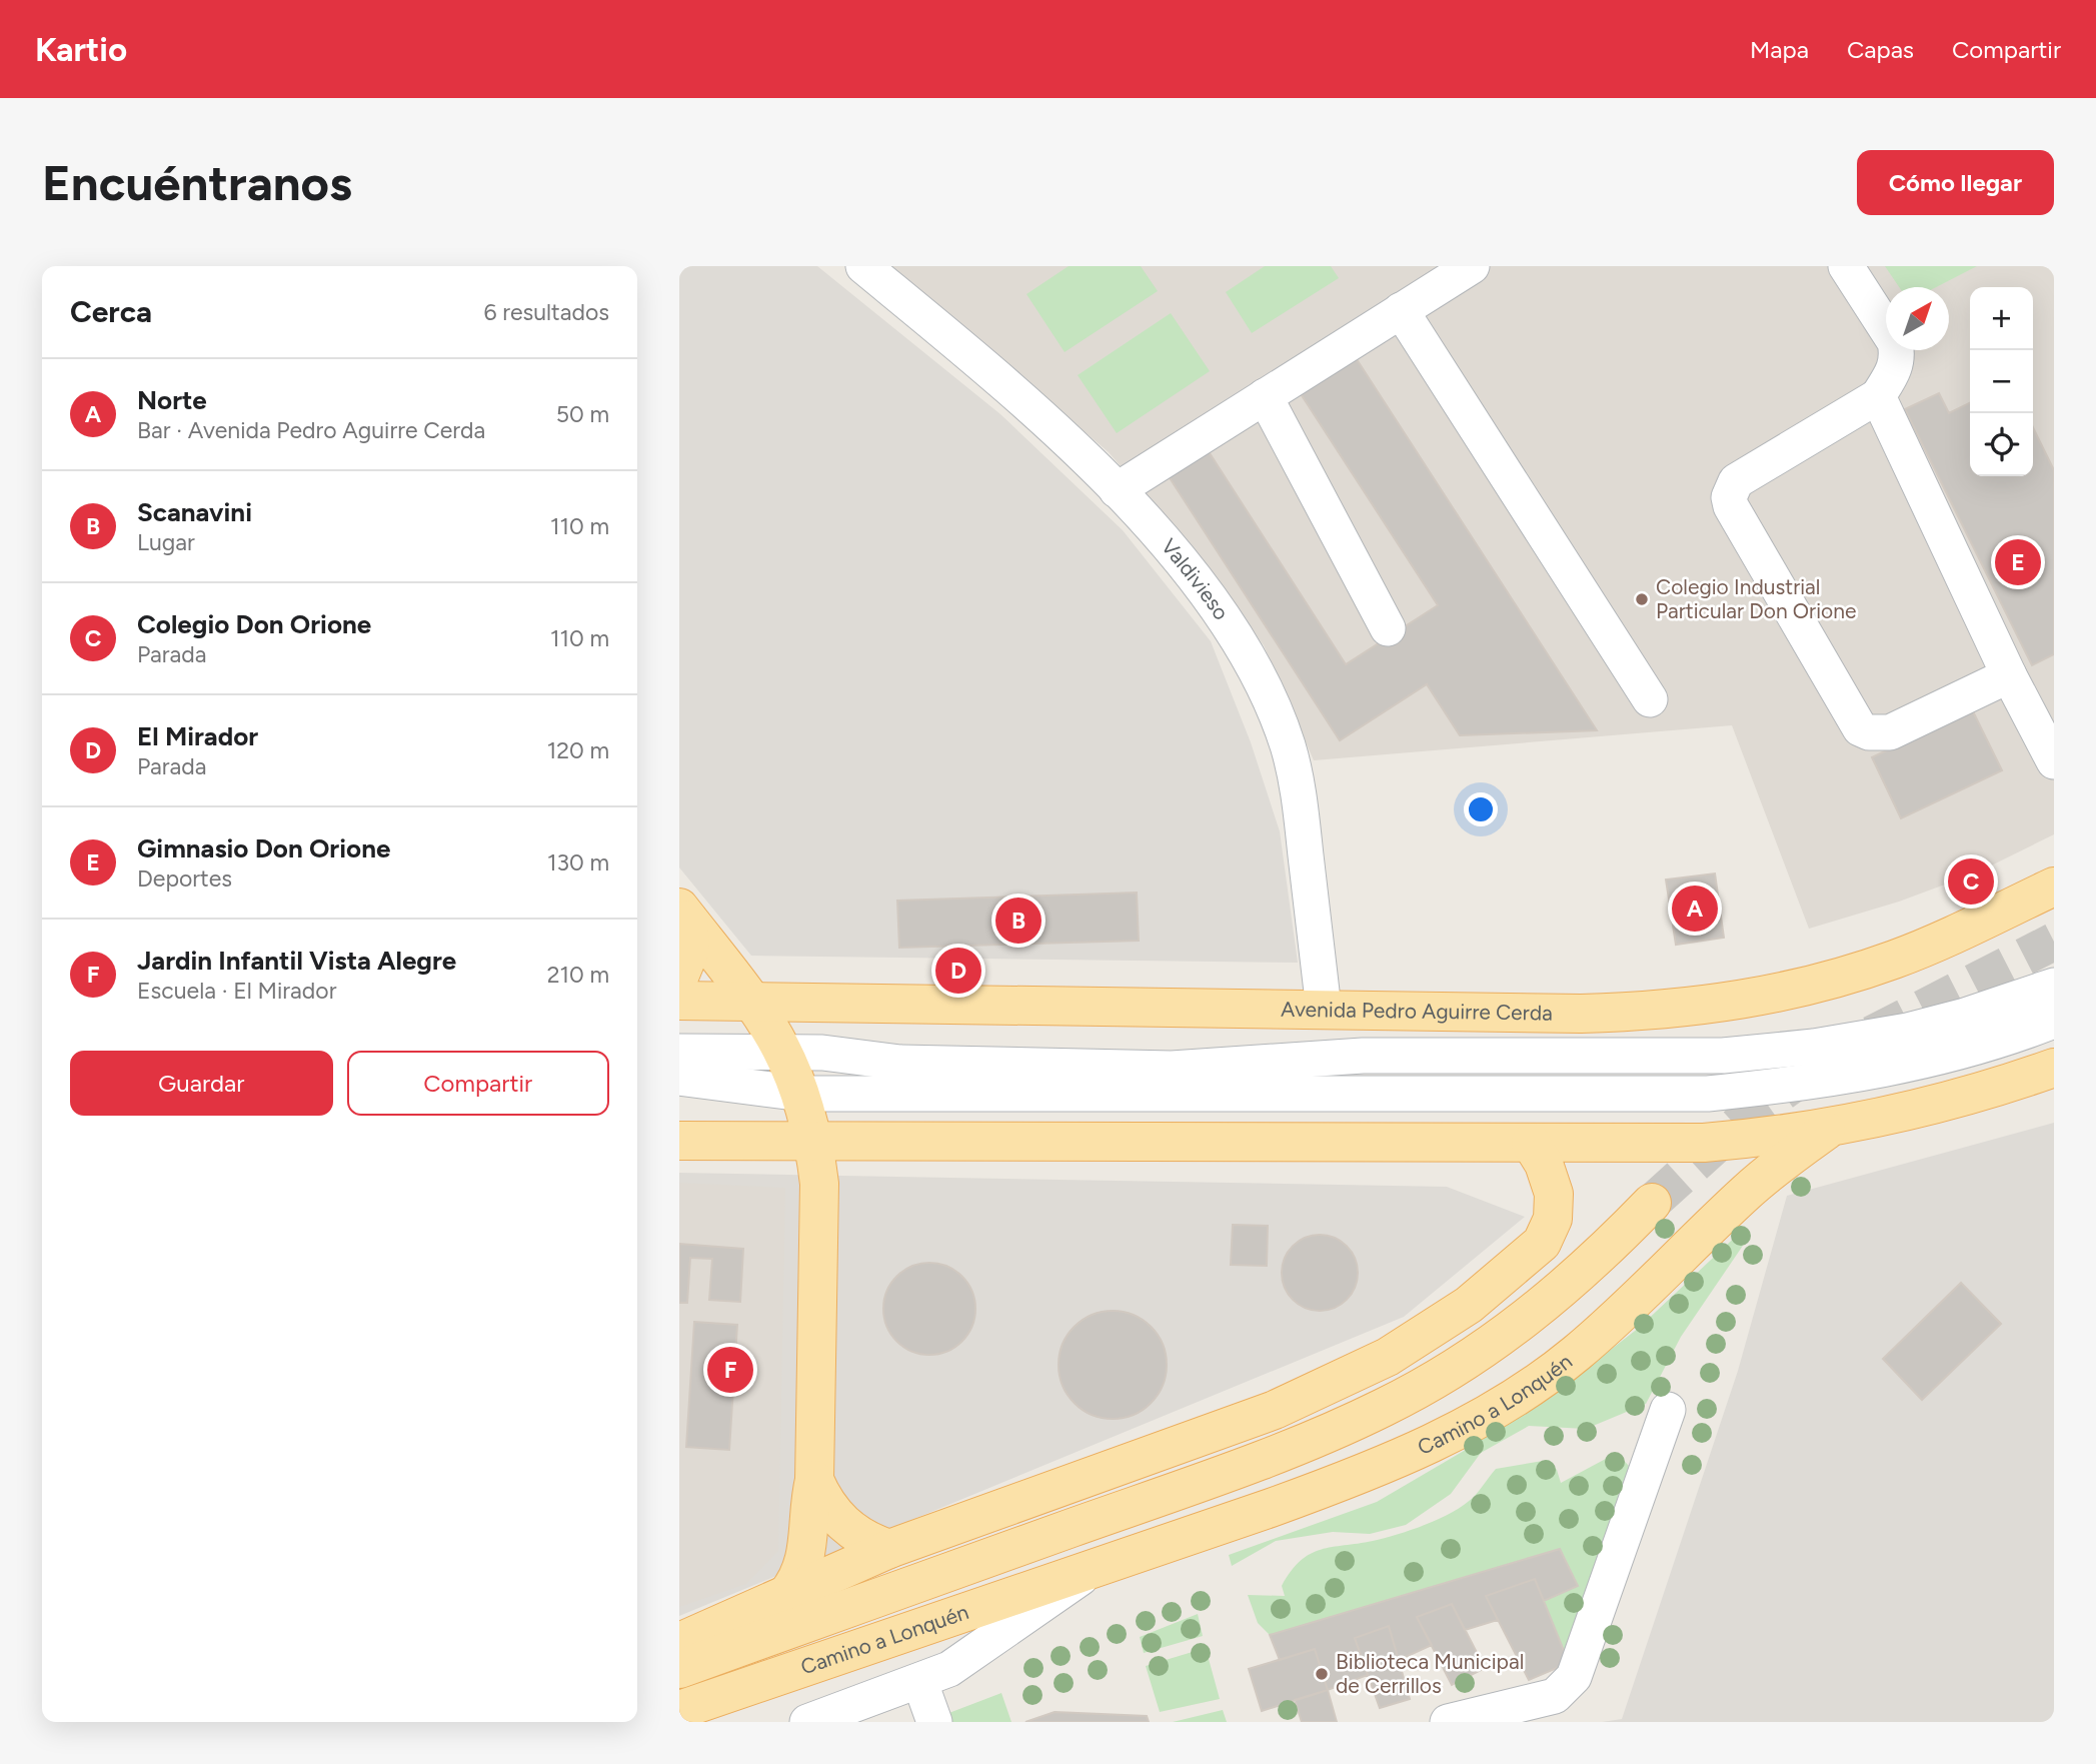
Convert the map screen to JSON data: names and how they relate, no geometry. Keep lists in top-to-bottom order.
{
  "streets": {
    "main road": ["Avenida Pedro Aguirre Cerda", "Camino a Lonquén"],
    "street": ["Valdivieso"]
  },
  "crossings": [
    ["Valdivieso", "Avenida Pedro Aguirre Cerda"]
  ],
  "places": ["Colegio Industrial Particular Don Orione", "Biblioteca Municipal de Cerrillos"],
  "north": "top right",
  "page": {
    "header": "Kartio",
    "nav": ["Mapa", "Capas", "Compartir"],
    "buttons": [
      "Cómo llegar",
      ["Guardar", "Compartir"]
    ],
    "title": "Encuéntranos",
    "heading": ["Cerca", "6 resultados"],
    "map_buttons": ["+", "−"],
    "list": [
      {
        "mark": "A",
        "name": "Norte",
        "note": "Bar · Avenida Pedro Aguirre Cerda",
        "value": "50 m"
      },
      {
        "mark": "B",
        "name": "Scanavini",
        "note": "Lugar",
        "value": "110 m"
      },
      {
        "mark": "C",
        "name": "Colegio Don Orione",
        "note": "Parada",
        "value": "110 m"
      },
      {
        "mark": "D",
        "name": "El Mirador",
        "note": "Parada",
        "value": "120 m"
      },
      {
        "mark": "E",
        "name": "Gimnasio Don Orione",
        "note": "Deportes",
        "value": "130 m"
      },
      {
        "mark": "F",
        "name": "Jardin Infantil Vista Alegre",
        "note": "Escuela · El Mirador",
        "value": "210 m"
      }
    ],
    "pins": [
      "E",
      "C",
      "A",
      "B",
      "D",
      "F"
    ]
  }
}
